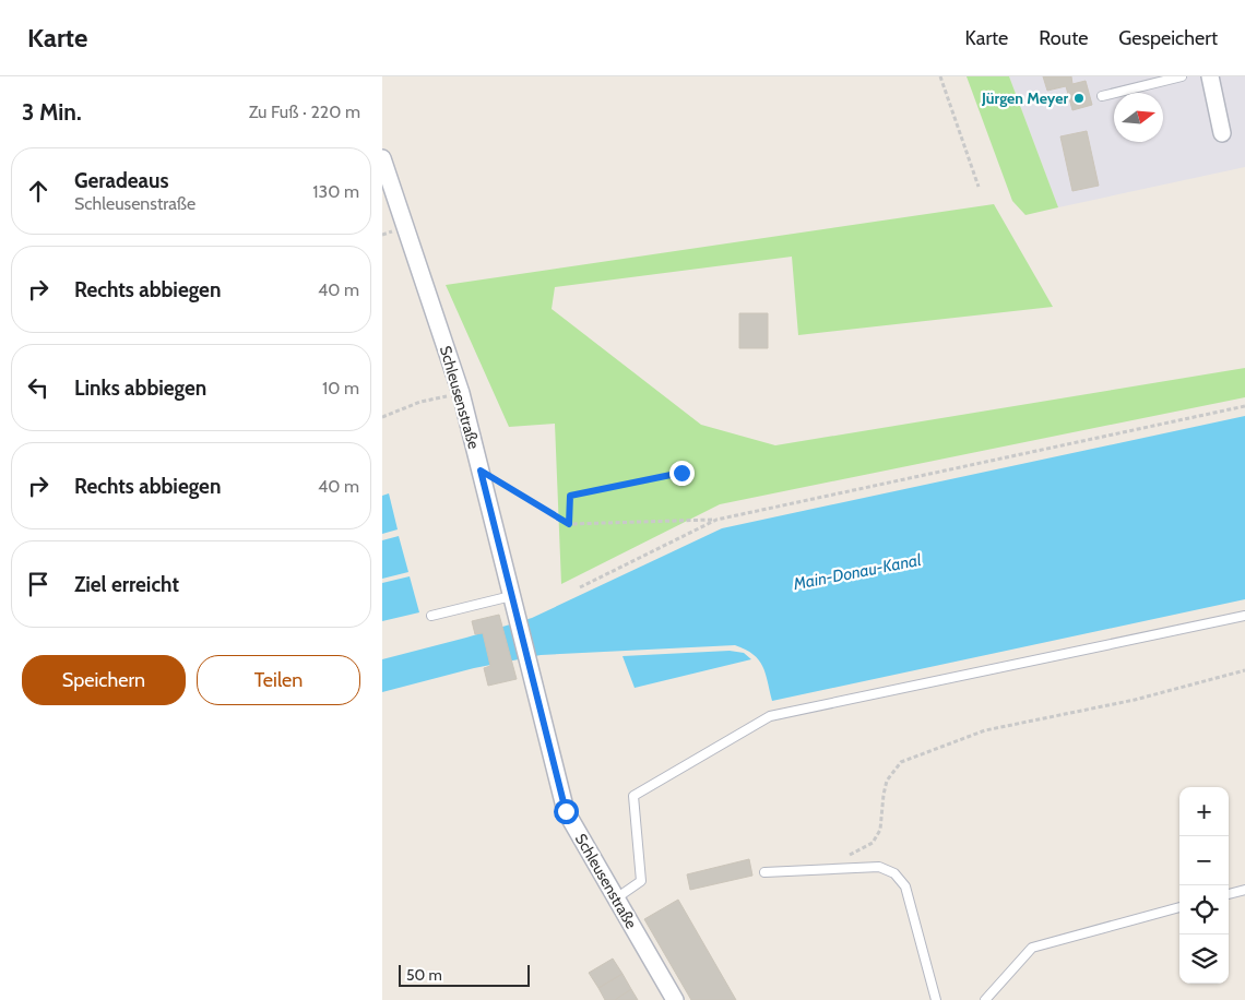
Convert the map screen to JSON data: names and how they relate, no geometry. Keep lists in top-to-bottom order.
{
  "streets": {
    "street": ["Schleusenstraße"]
  },
  "water": ["Main-Donau-Kanal"],
  "places": ["Jürgen Meyer"],
  "scale_bar": "50 m",
  "north": "right",
  "page": {
    "header": "Karte",
    "nav": ["Karte", "Route", "Gespeichert"],
    "heading": ["3 Min.", "Zu Fuß · 220 m"],
    "list": [
      ["Geradeaus", "Schleusenstraße", "130 m"],
      ["Rechts abbiegen", "40 m"],
      ["Links abbiegen", "10 m"],
      ["Rechts abbiegen", "40 m"],
      "Ziel erreicht"
    ],
    "buttons": ["Speichern", "Teilen"],
    "map_buttons": ["+", "−"],
    "scale": "50 m"
  }
}
